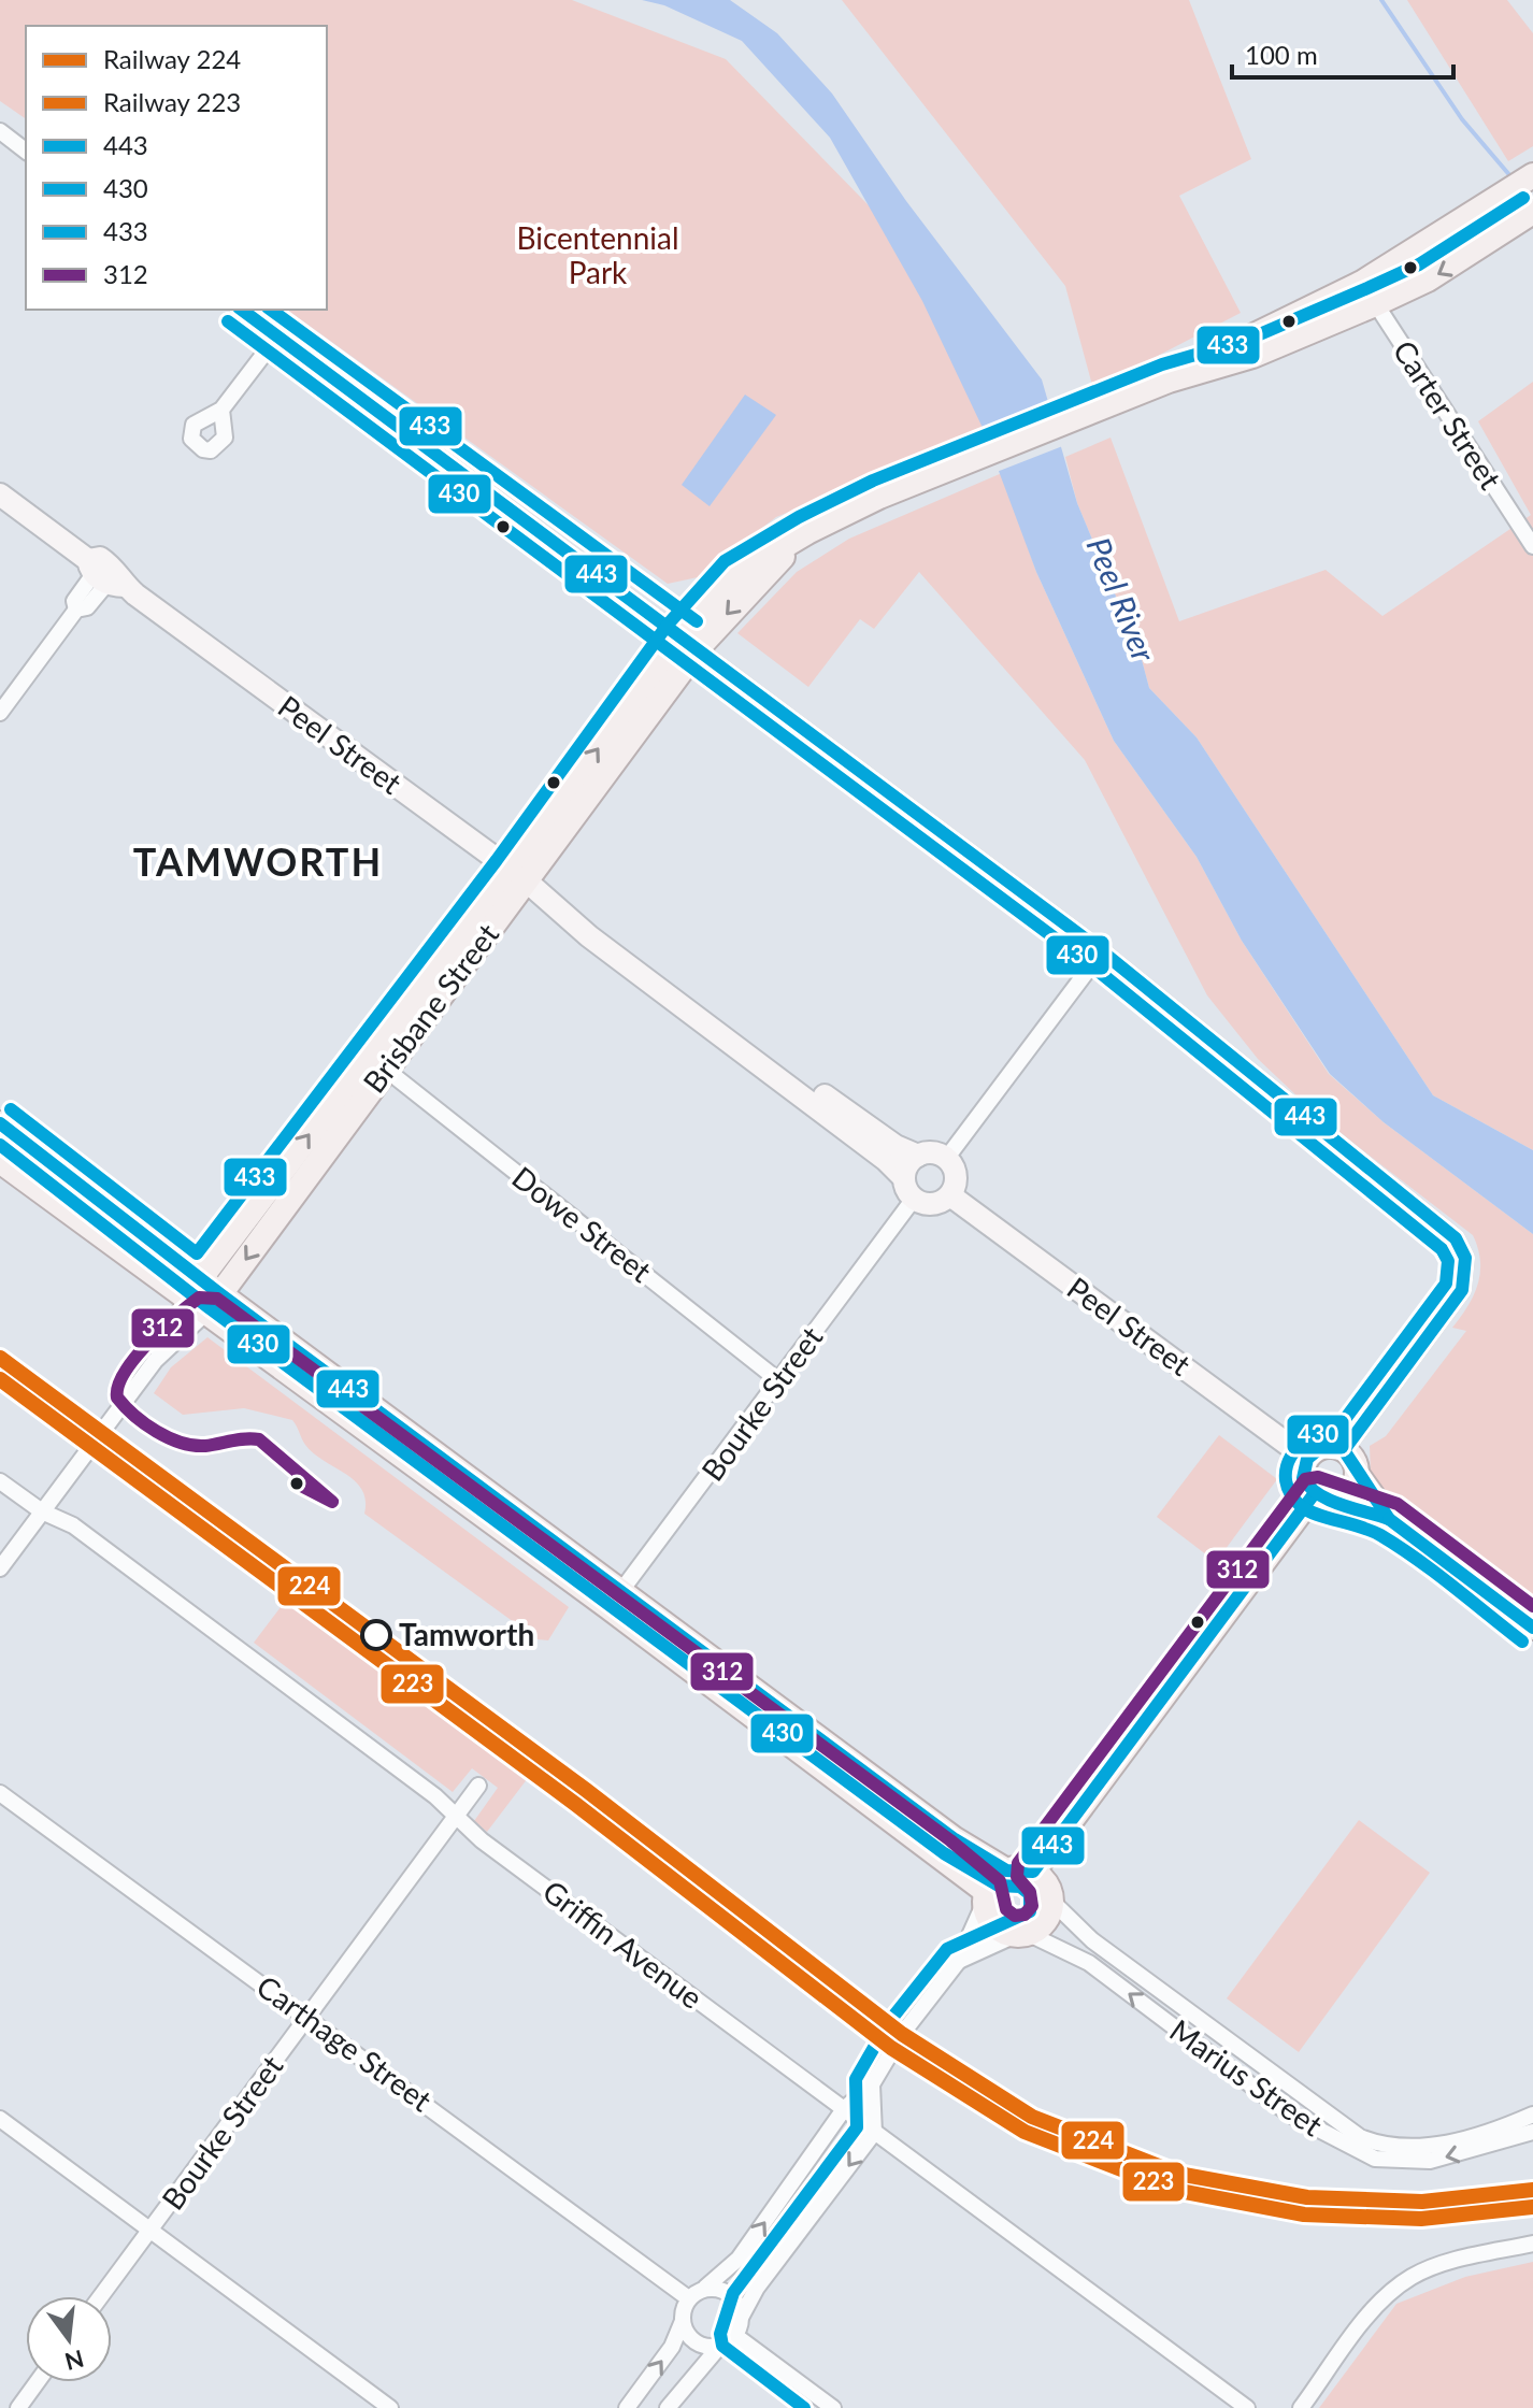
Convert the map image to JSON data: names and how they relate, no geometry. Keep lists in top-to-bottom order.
{
  "streets": {
    "main road": ["Peel Street", "Brisbane Street"],
    "street": [
      "Carter Street",
      "Dowe Street",
      "Bourke Street",
      "Griffin Avenue",
      "Carthage Street",
      "Marius Street"
    ]
  },
  "crossings": [
    ["Peel Street", "Brisbane Street"],
    ["Peel Street", "Bourke Street"],
    ["Brisbane Street", "Dowe Street"],
    ["Brisbane Street", "Griffin Avenue"],
    ["Dowe Street", "Bourke Street"],
    ["Bourke Street", "Griffin Avenue"],
    ["Bourke Street", "Carthage Street"]
  ],
  "districts": ["TAMWORTH"],
  "water": ["Peel River"],
  "parks": ["Bicentennial Park"],
  "places": ["Tamworth"],
  "lines": [
    "transit line 433",
    "transit line 443",
    "transit line 430",
    "transit line 312",
    "rail line 224",
    "rail line 223"
  ],
  "legend": [
    "Railway 224",
    "Railway 223",
    "443",
    "430",
    "433",
    "312"
  ],
  "scale_bar": "100 m",
  "north": "bottom"
}
